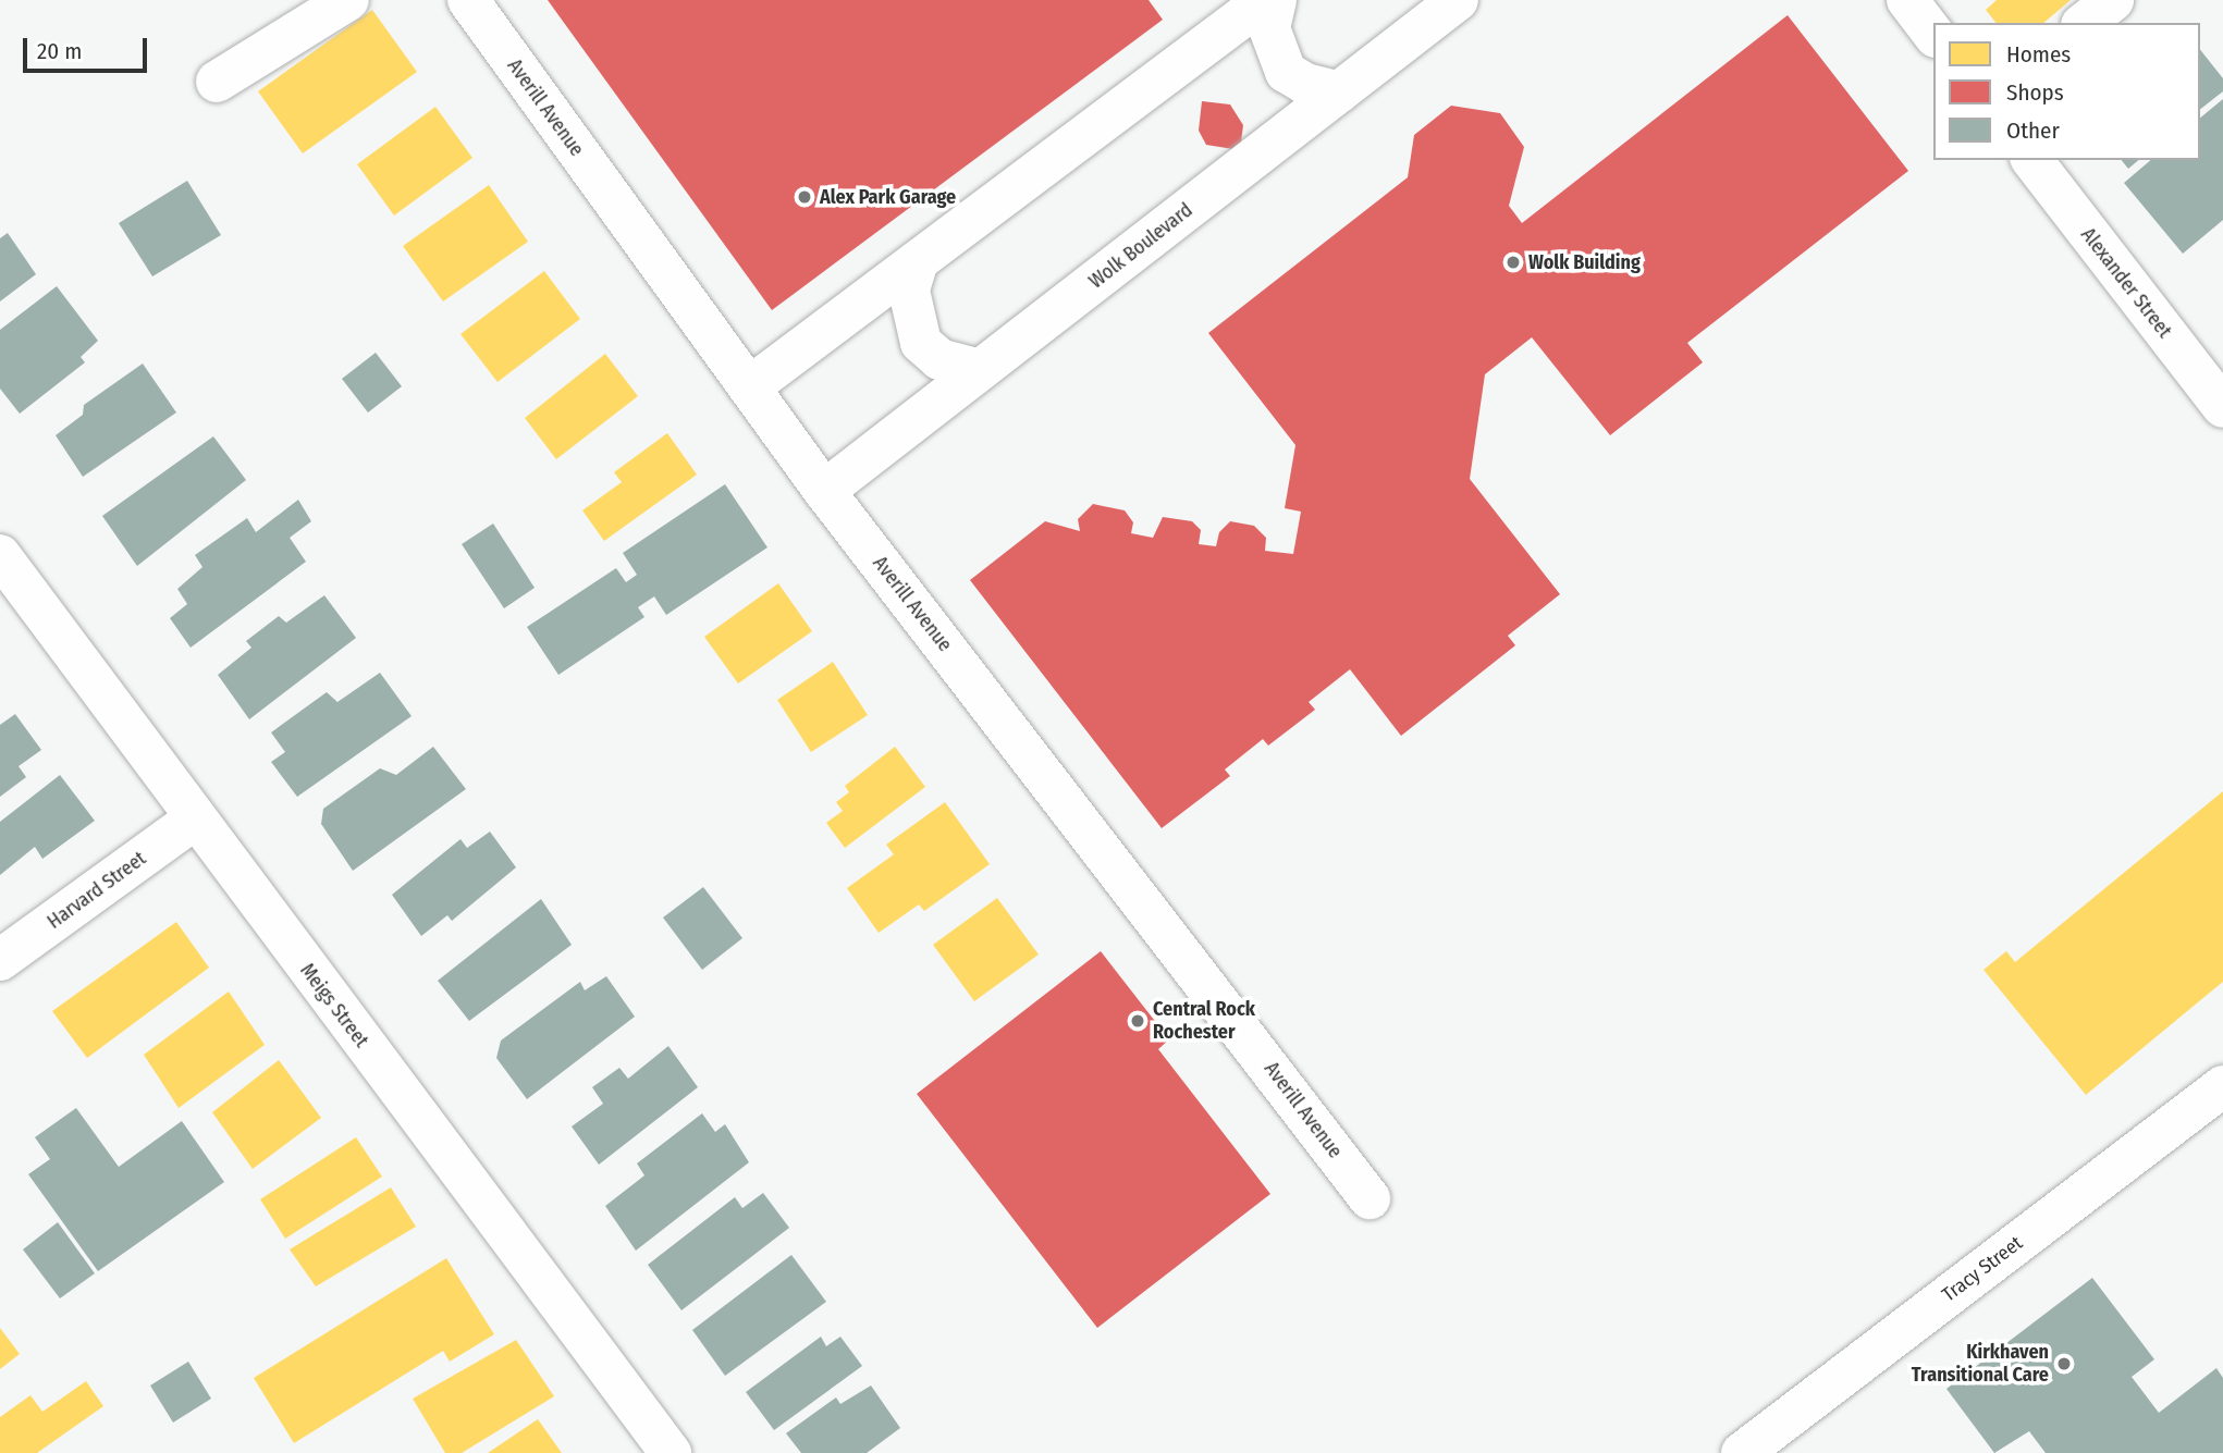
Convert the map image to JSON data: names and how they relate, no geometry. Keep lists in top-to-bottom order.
{
  "streets": {
    "street": [
      "Averill Avenue",
      "Wolk Boulevard",
      "Alexander Street",
      "Harvard Street",
      "Meigs Street",
      "Tracy Street"
    ]
  },
  "crossings": [
    ["Averill Avenue", "Wolk Boulevard"],
    ["Harvard Street", "Meigs Street"]
  ],
  "places": [
    "Alex Park Garage",
    "Wolk Building",
    "Central Rock Rochester",
    "Kirkhaven Transitional Care"
  ],
  "legend": ["Homes", "Shops", "Other"],
  "scale_bar": "20 m"
}
